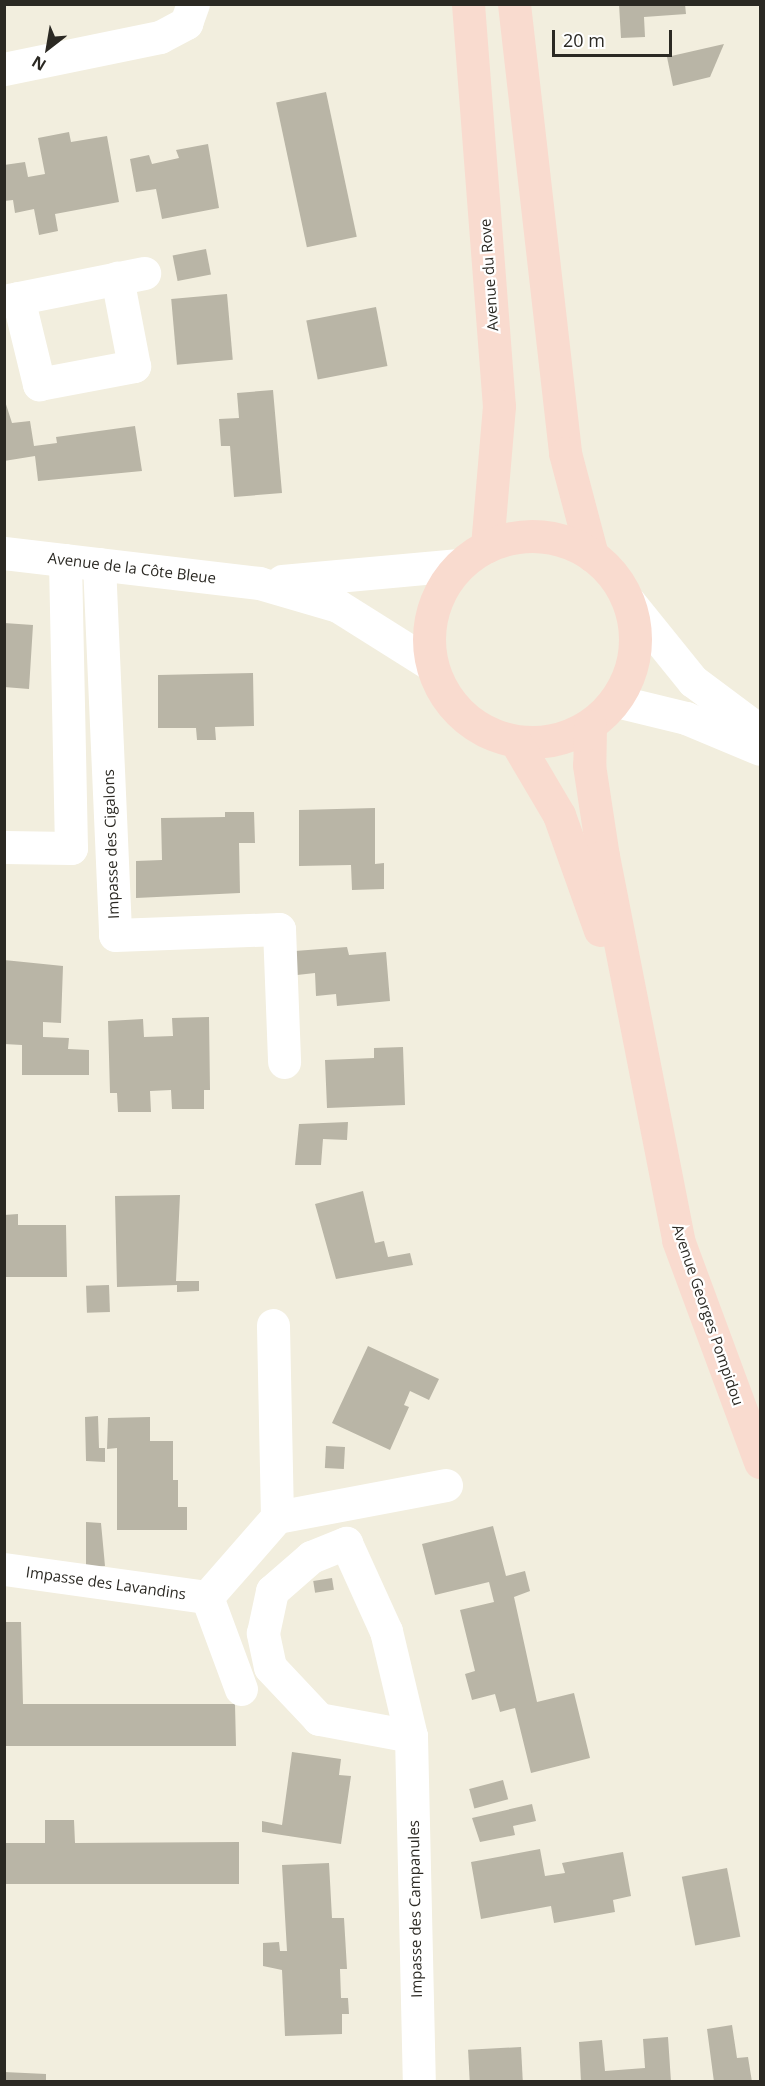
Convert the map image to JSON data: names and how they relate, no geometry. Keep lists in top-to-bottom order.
{
  "streets": {
    "main road": ["Avenue du Rove", "Avenue Georges Pompidou"],
    "street": [
      "Avenue de la Côte Bleue",
      "Impasse des Cigalons",
      "Impasse des Lavandins",
      "Impasse des Campanules"
    ]
  },
  "crossings": [
    ["Avenue du Rove", "Avenue de la Côte Bleue"],
    ["Avenue du Rove", "Avenue Georges Pompidou"],
    ["Avenue de la Côte Bleue", "Impasse des Cigalons"],
    ["Avenue de la Côte Bleue", "Avenue Georges Pompidou"]
  ],
  "scale_bar": "20 m",
  "north": "bottom left"
}
